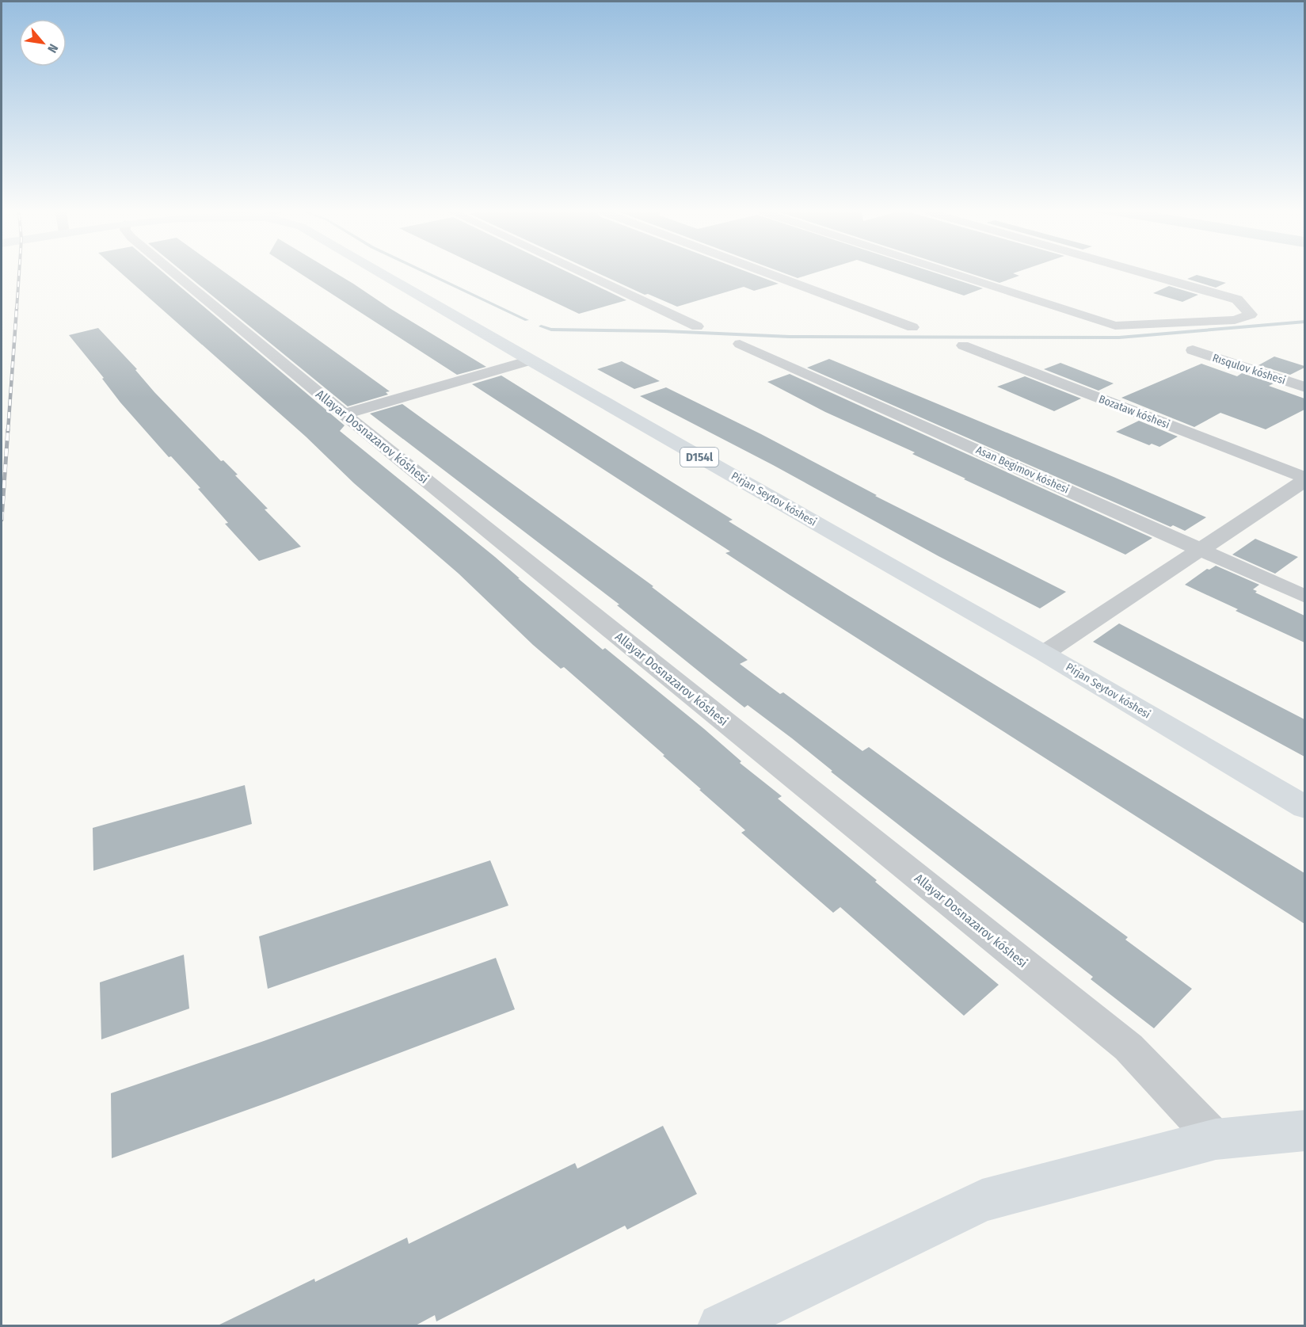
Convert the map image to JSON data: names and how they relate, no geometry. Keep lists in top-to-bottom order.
{
  "streets": {
    "main road": ["D154l", "Pirjan Seytov kóshesi"],
    "street": [
      "Rısqulov kóshesi",
      "Bozataw kóshesi",
      "Allayar Dosnazarov kóshesi",
      "Asan Begimov kóshesi"
    ]
  },
  "north": "bottom right"
}
